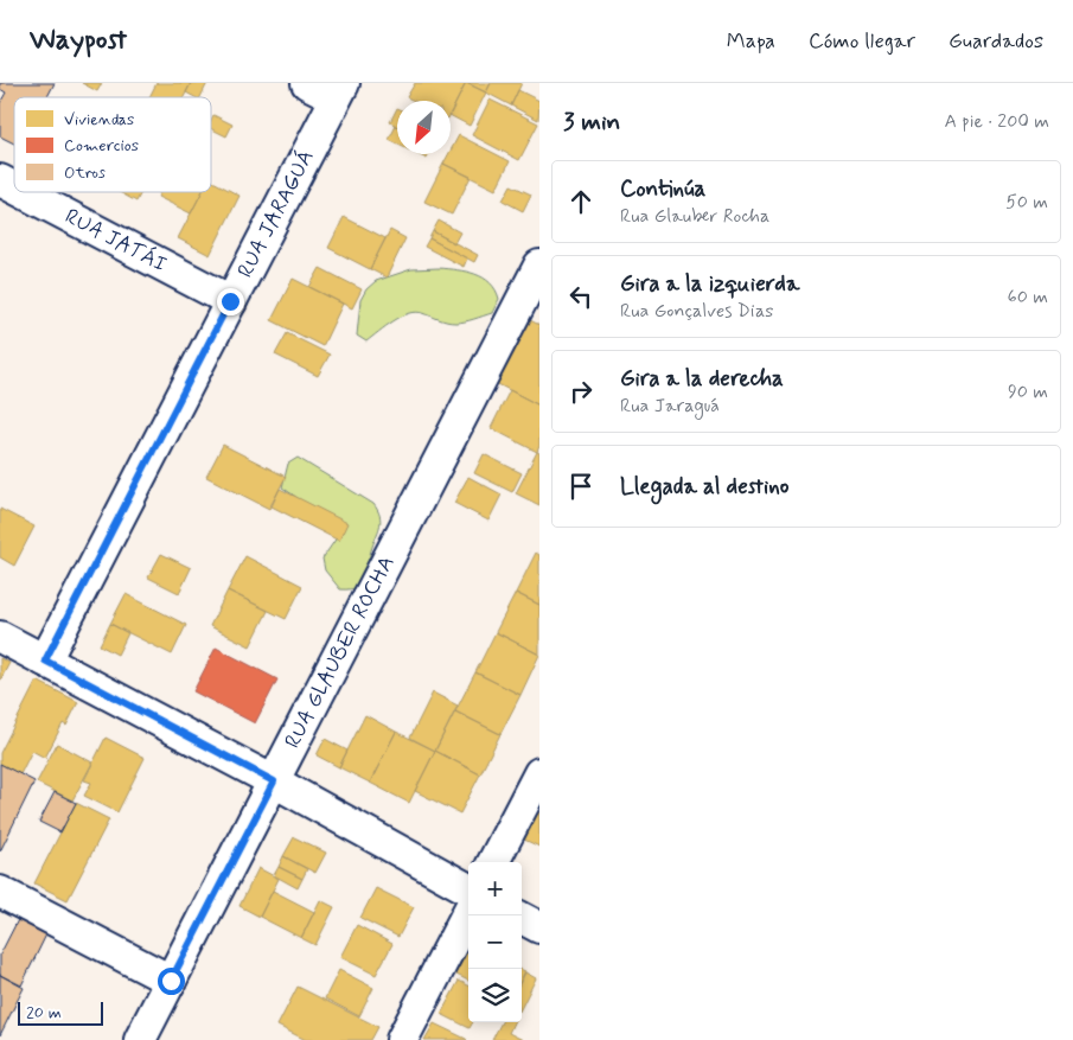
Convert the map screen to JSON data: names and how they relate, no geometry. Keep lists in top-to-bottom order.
{
  "streets": {
    "street": ["RUA JARAGUÁ", "RUA JATÁI", "RUA GLAUBER ROCHA"]
  },
  "crossings": [
    ["RUA JARAGUÁ", "RUA JATÁI"]
  ],
  "legend": ["Viviendas", "Comercios", "Otros"],
  "scale_bar": "20 m",
  "north": "bottom left",
  "page": {
    "header": "Waypost",
    "nav": ["Mapa", "Cómo llegar", "Guardados"],
    "heading": ["3 min", "A pie · 200 m"],
    "list": [
      ["Continúa", "Rua Glauber Rocha", "50 m"],
      ["Gira a la izquierda", "Rua Gonçalves Dias", "60 m"],
      ["Gira a la derecha", "Rua Jaraguá", "90 m"],
      "Llegada al destino"
    ],
    "map_buttons": ["+", "−"],
    "scale": "20 m"
  }
}
